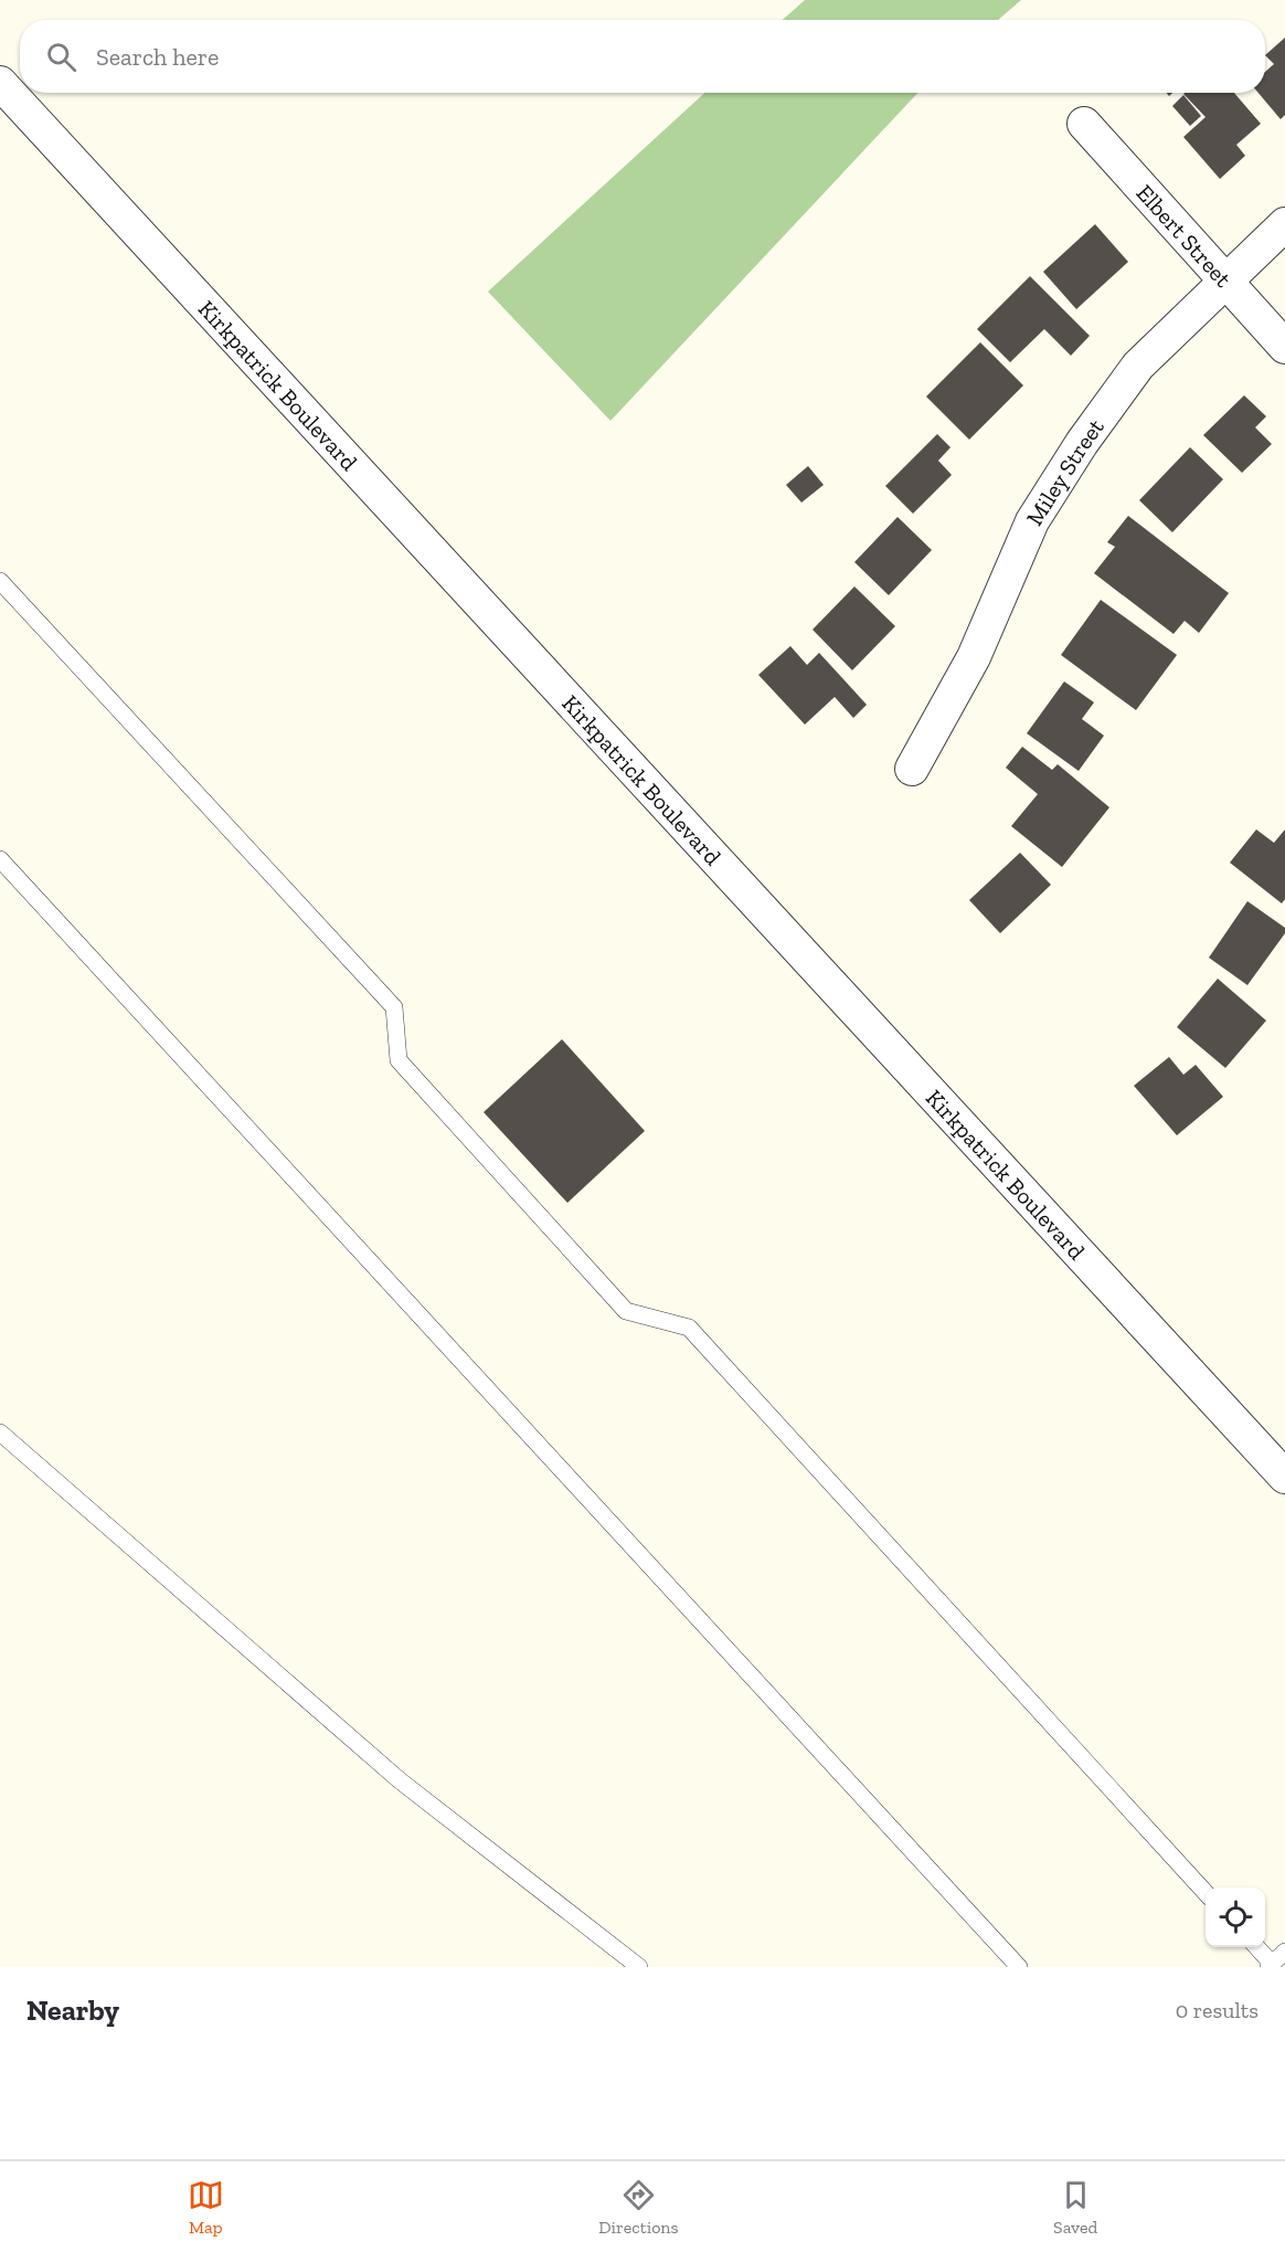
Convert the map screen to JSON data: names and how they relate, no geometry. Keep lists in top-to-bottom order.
{
  "streets": {
    "street": ["Elbert Street", "Kirkpatrick Boulevard", "Miley Street"]
  },
  "crossings": [
    ["Elbert Street", "Miley Street"]
  ],
  "page": {
    "search": "Search here",
    "heading": ["Nearby", "0 results"],
    "nav": ["Map", "Directions", "Saved"]
  }
}
